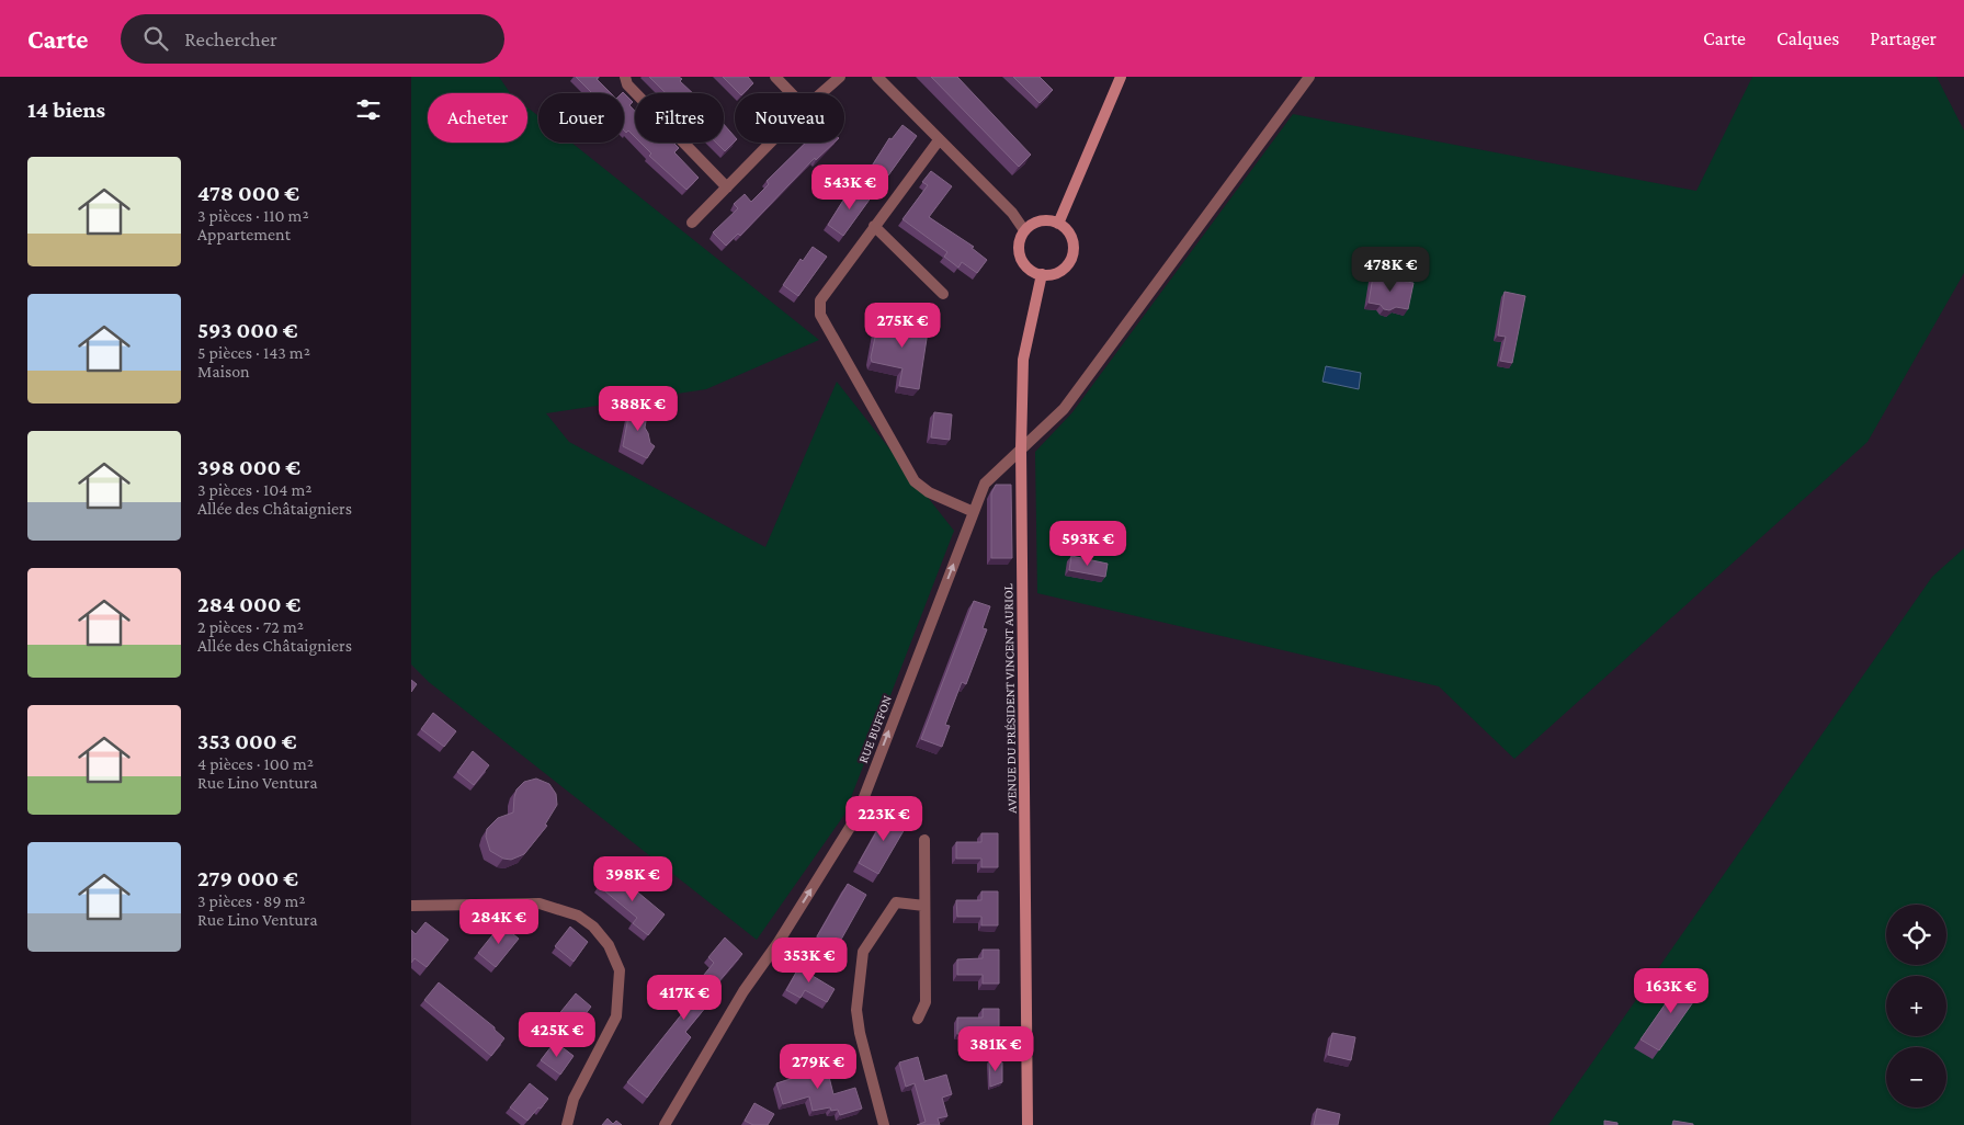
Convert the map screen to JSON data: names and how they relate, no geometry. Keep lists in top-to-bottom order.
{
  "streets": {
    "main road": ["AVENUE DU PRÉSIDENT VINCENT AURIOL"],
    "street": ["RUE BUFFON"]
  },
  "crossings": [
    ["AVENUE DU PRÉSIDENT VINCENT AURIOL", "RUE BUFFON"]
  ],
  "one_way": ["RUE BUFFON"],
  "page": {
    "header": "Carte",
    "search": "Rechercher",
    "nav": ["Carte", "Calques", "Partager"],
    "heading": "14 biens",
    "chip": [
      "Acheter",
      "Louer",
      "Filtres",
      "Nouveau"
    ],
    "list": [
      {
        "name": "478 000 €",
        "note": "3 pièces · 110 m² · Appartement"
      },
      {
        "name": "593 000 €",
        "note": "5 pièces · 143 m² · Maison"
      },
      {
        "name": "398 000 €",
        "note": "3 pièces · 104 m² · Allée des Châtaigniers"
      },
      {
        "name": "284 000 €",
        "note": "2 pièces · 72 m² · Allée des Châtaigniers"
      },
      {
        "name": "353 000 €",
        "note": "4 pièces · 100 m² · Rue Lino Ventura"
      },
      {
        "name": "279 000 €",
        "note": "3 pièces · 89 m² · Rue Lino Ventura"
      }
    ],
    "price": [
      "543K €",
      "478K €",
      "275K €",
      "388K €",
      "593K €",
      "223K €",
      "398K €",
      "284K €",
      "353K €",
      "163K €",
      "417K €",
      "425K €",
      "381K €",
      "279K €"
    ],
    "map_buttons": ["+", "−"]
  }
}
